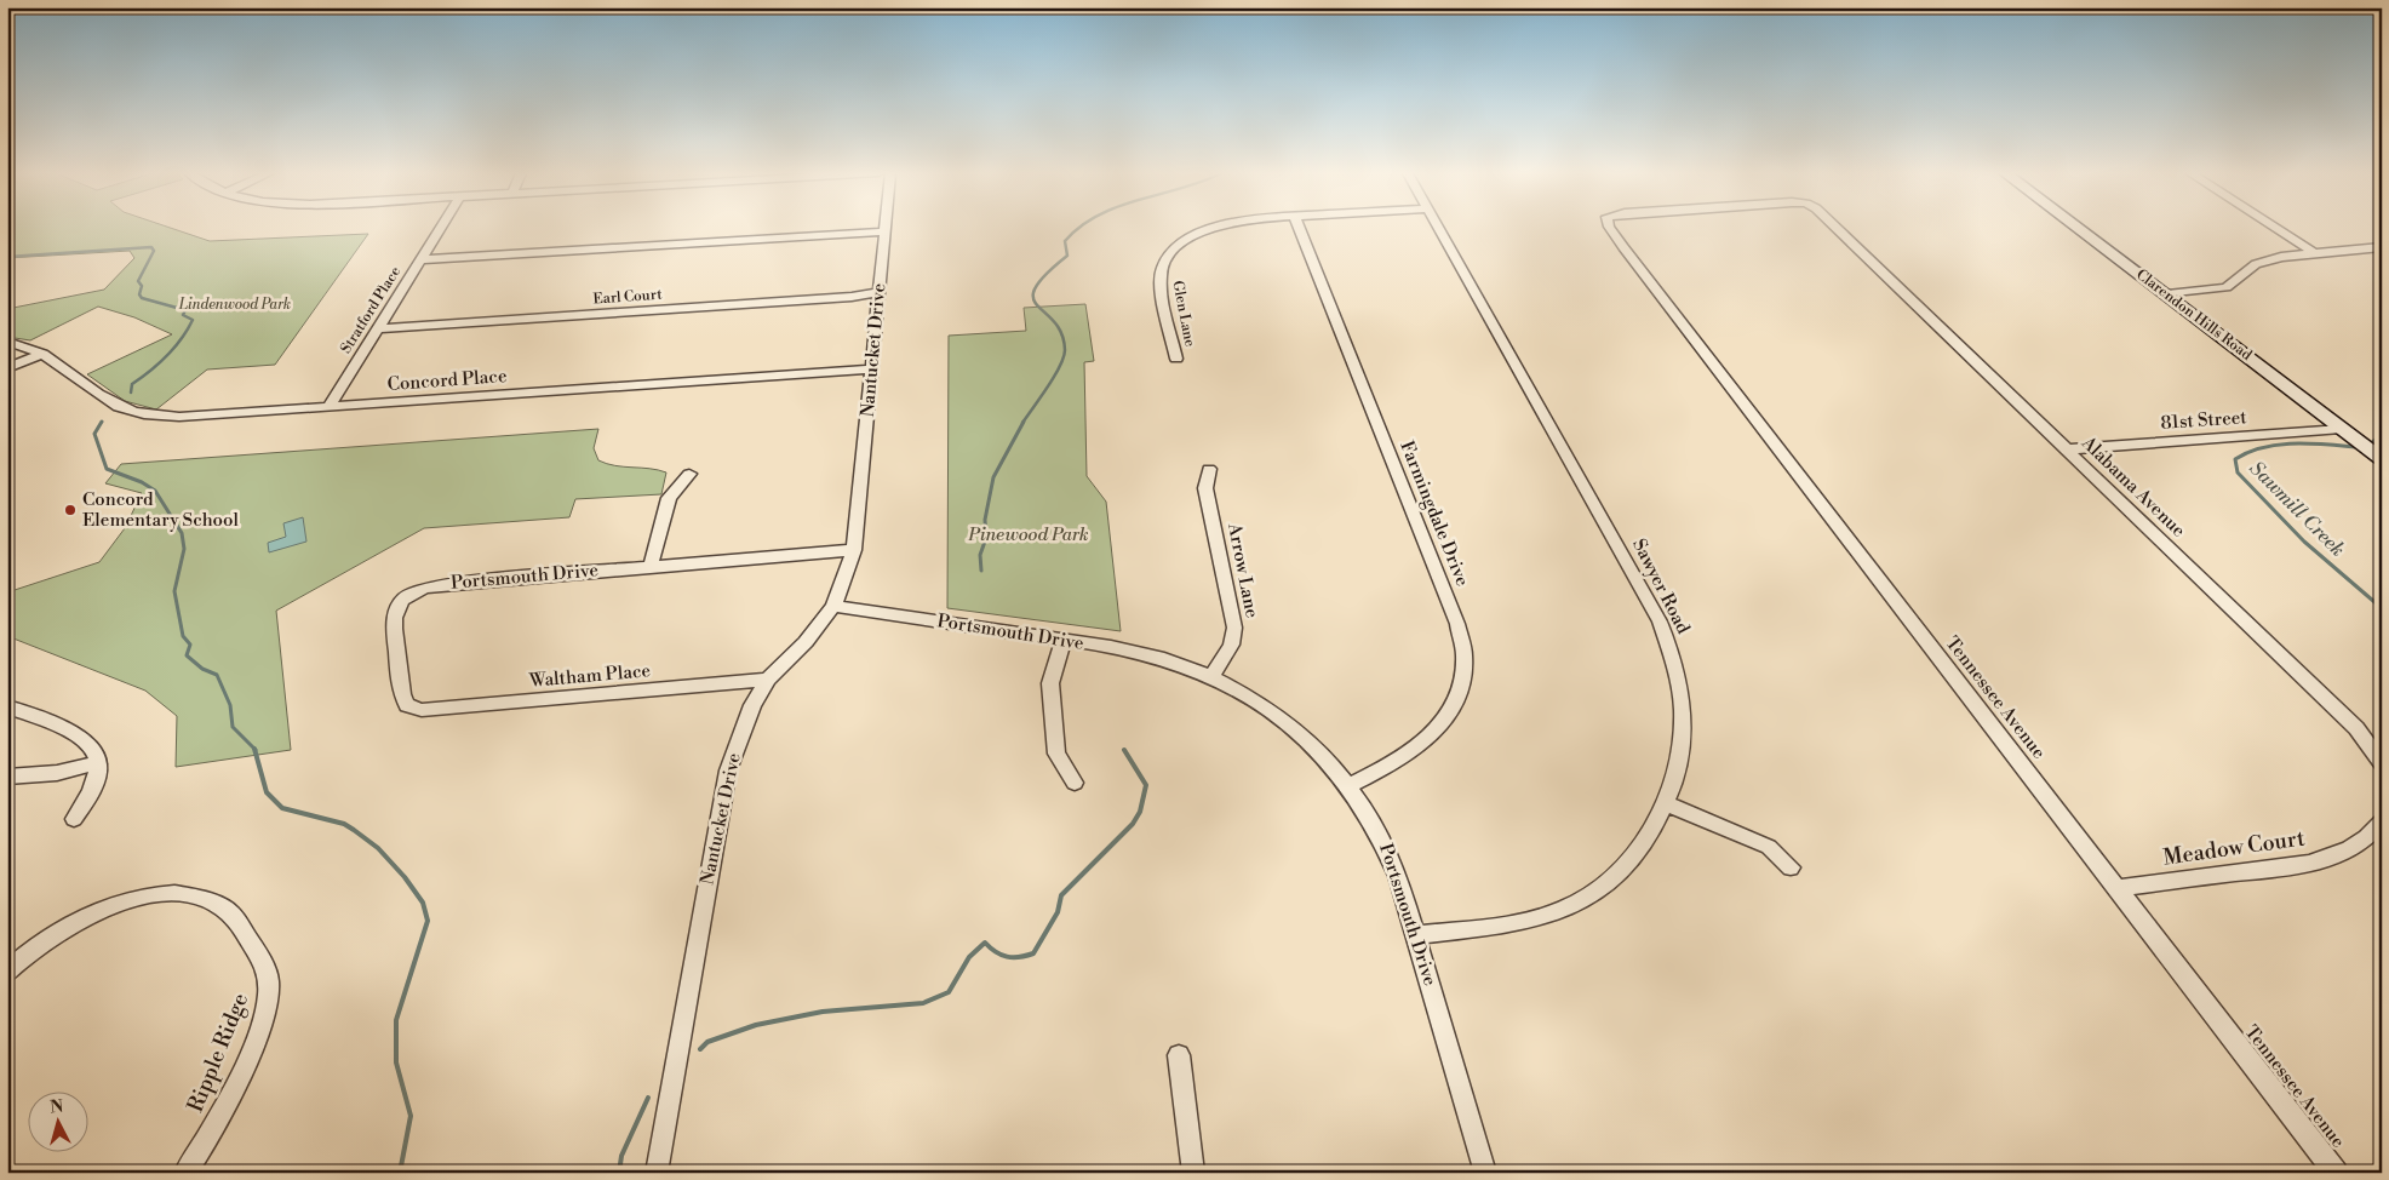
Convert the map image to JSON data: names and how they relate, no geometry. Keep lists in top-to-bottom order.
{
  "streets": {
    "street": [
      "Earl Court",
      "Stratford Place",
      "Glen Lane",
      "Clarendon Hills Road",
      "Nantucket Drive",
      "Concord Place",
      "81st Street",
      "Alabama Avenue",
      "Farmingdale Drive",
      "Arrow Lane",
      "Portsmouth Drive",
      "Sawyer Road",
      "Waltham Place",
      "Tennessee Avenue",
      "Meadow Court",
      "Ripple Ridge"
    ]
  },
  "crossings": [
    ["Earl Court", "Stratford Place"],
    ["Earl Court", "Nantucket Drive"],
    ["Stratford Place", "Concord Place"],
    ["Clarendon Hills Road", "81st Street"],
    ["Nantucket Drive", "Concord Place"],
    ["Nantucket Drive", "Portsmouth Drive"],
    ["Nantucket Drive", "Waltham Place"],
    ["81st Street", "Alabama Avenue"],
    ["Alabama Avenue", "Tennessee Avenue"],
    ["Farmingdale Drive", "Portsmouth Drive"],
    ["Arrow Lane", "Portsmouth Drive"],
    ["Portsmouth Drive", "Sawyer Road"],
    ["Portsmouth Drive", "Waltham Place"],
    ["Tennessee Avenue", "Meadow Court"]
  ],
  "water": ["Sawmill Creek"],
  "parks": ["Lindenwood Park", "Pinewood Park"],
  "places": ["Concord Elementary School"],
  "north": "top"
}
